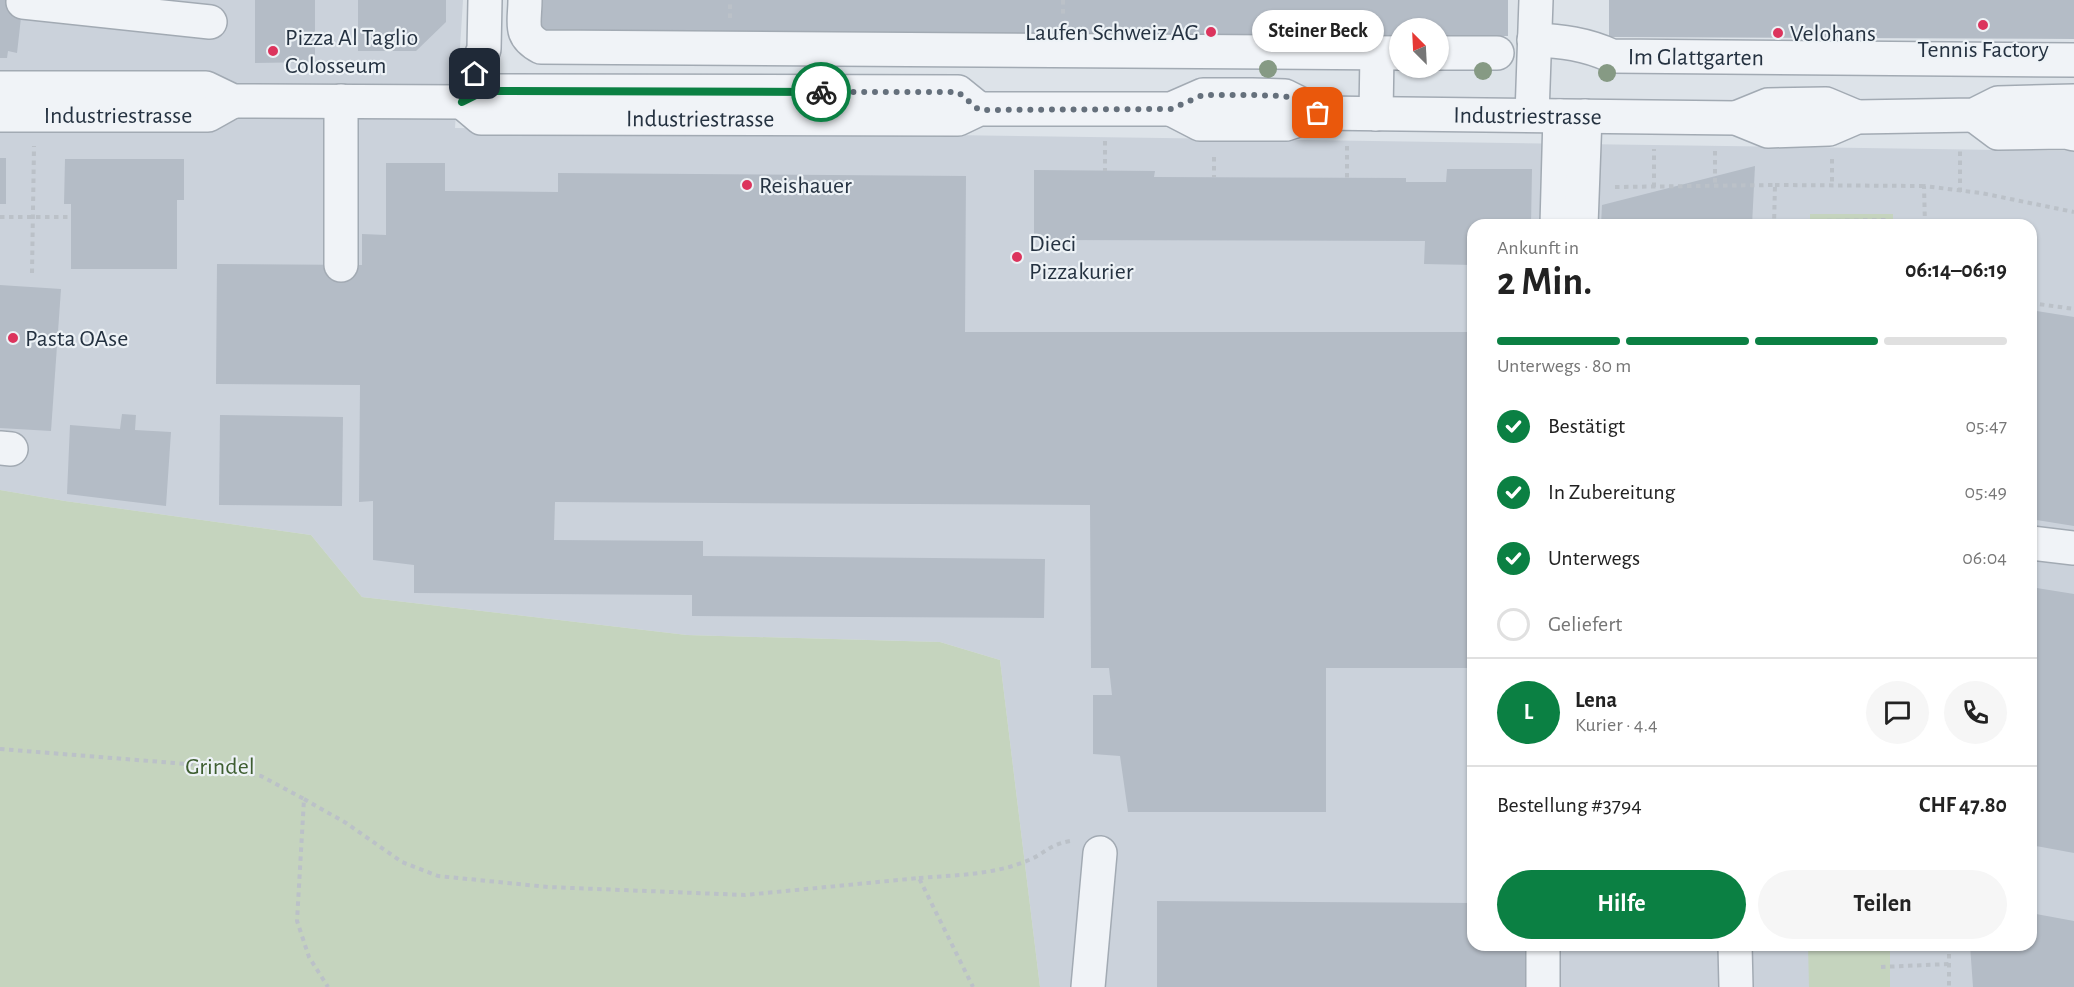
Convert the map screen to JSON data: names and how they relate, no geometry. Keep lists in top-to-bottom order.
{
  "streets": {
    "street": ["Im Glattgarten", "Industriestrasse"]
  },
  "parks": ["Grindel"],
  "places": [
    "Tennis Factory",
    "Laufen Schweiz AG",
    "Velohans",
    "Pizza Al Taglio Colosseum",
    "Steiner Beck",
    "Reishauer",
    "Dieci Pizzakurier",
    "Pasta OAse"
  ],
  "north": "top left",
  "page": {
    "bubble": "Steiner Beck",
    "heading": ["2 Min.", "Ankunft in", "06:14–06:19"],
    "panel": [
      "Lena",
      "Kurier · 4.4",
      "Bestellung #3794",
      "CHF 47.80"
    ],
    "bar": "Unterwegs · 80 m",
    "list": [
      ["Bestätigt", "05:47"],
      ["In Zubereitung", "05:49"],
      ["Unterwegs", "06:04"],
      "Geliefert"
    ],
    "round": "L",
    "buttons": ["Hilfe", "Teilen"]
  }
}
